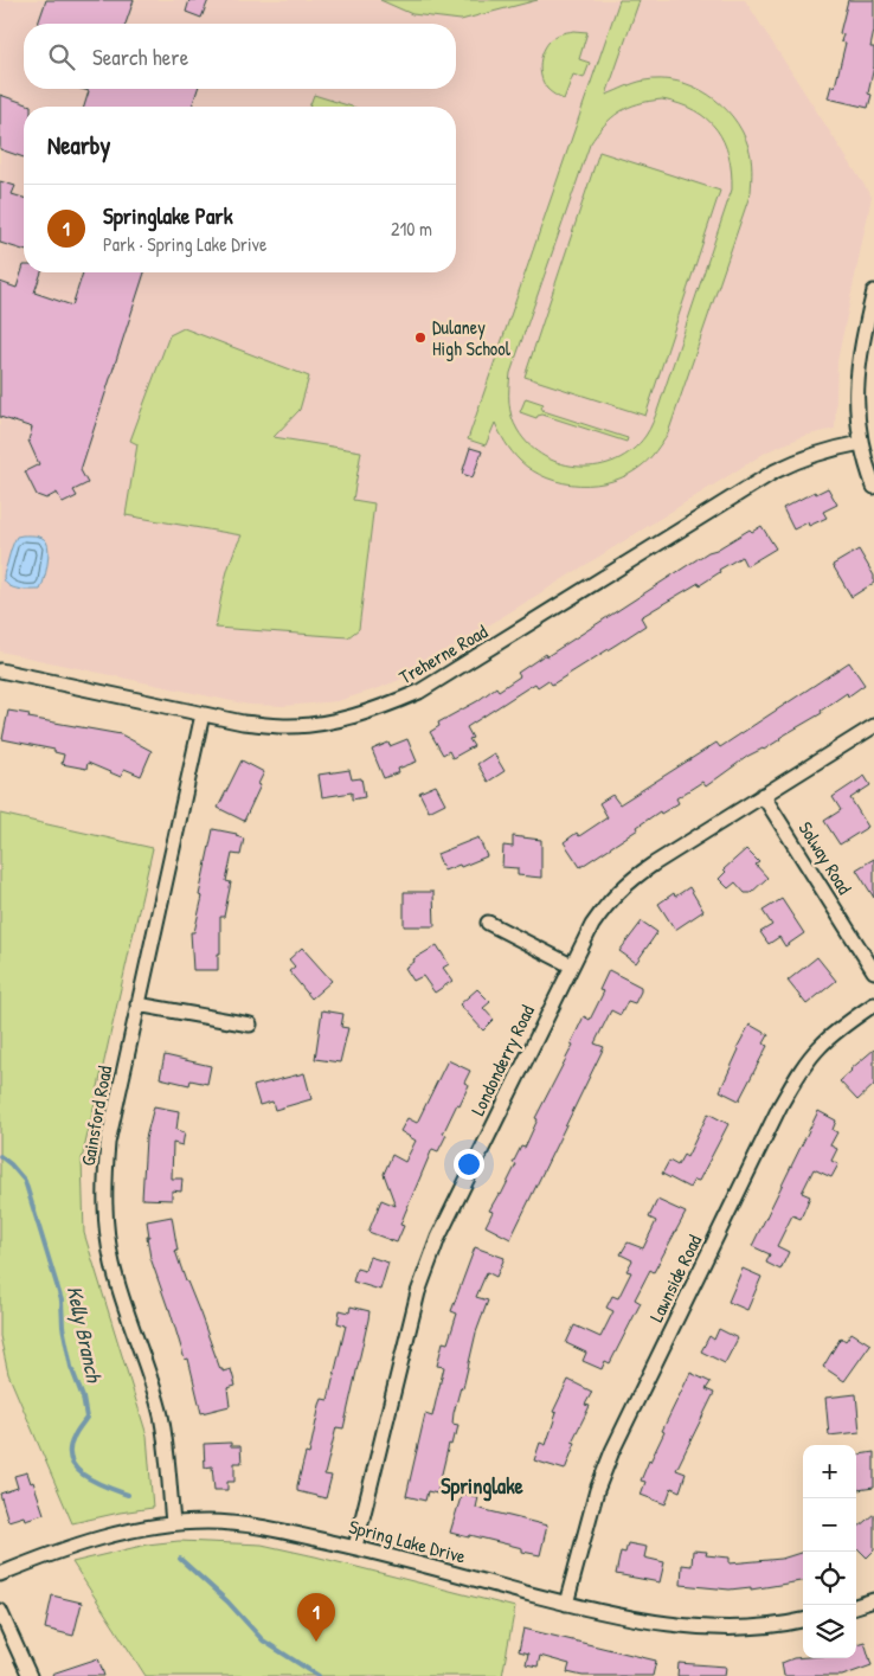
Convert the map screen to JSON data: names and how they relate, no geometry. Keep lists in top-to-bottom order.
{
  "streets": {
    "street": [
      "Treherne Road",
      "Solway Road",
      "Londonderry Road",
      "Gainsford Road",
      "Lawnside Road",
      "Spring Lake Drive"
    ]
  },
  "crossings": [
    ["Treherne Road", "Gainsford Road"],
    ["Solway Road", "Londonderry Road"],
    ["Londonderry Road", "Spring Lake Drive"],
    ["Gainsford Road", "Spring Lake Drive"],
    ["Lawnside Road", "Spring Lake Drive"]
  ],
  "districts": ["Springlake"],
  "water": ["Kelly Branch"],
  "places": ["Dulaney High School"],
  "page": {
    "search": "Search here",
    "heading": "Nearby",
    "list": [
      {
        "mark": "1",
        "name": "Springlake Park",
        "note": "Park · Spring Lake Drive",
        "value": "210 m"
      }
    ],
    "map_buttons": ["+", "−"],
    "pins": "1"
  }
}
